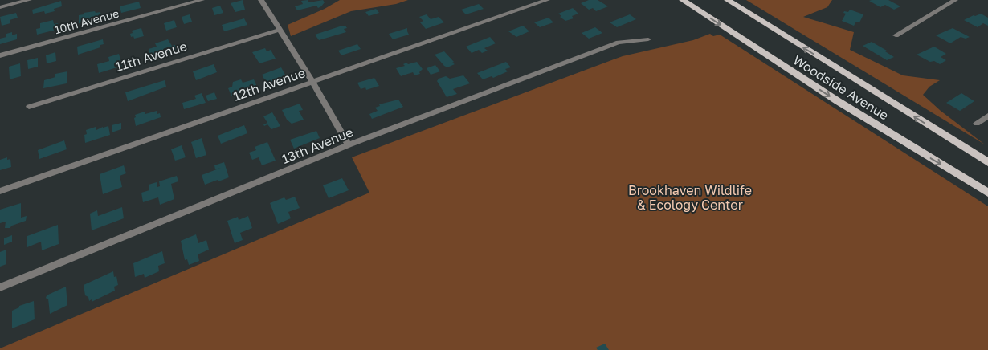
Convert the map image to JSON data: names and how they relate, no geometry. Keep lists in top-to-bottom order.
{
  "streets": {
    "main road": ["Woodside Avenue"],
    "street": [
      "10th Avenue",
      "11th Avenue",
      "12th Avenue",
      "13th Avenue"
    ]
  },
  "parks": ["Brookhaven Wildlife & Ecology Center"]
}
